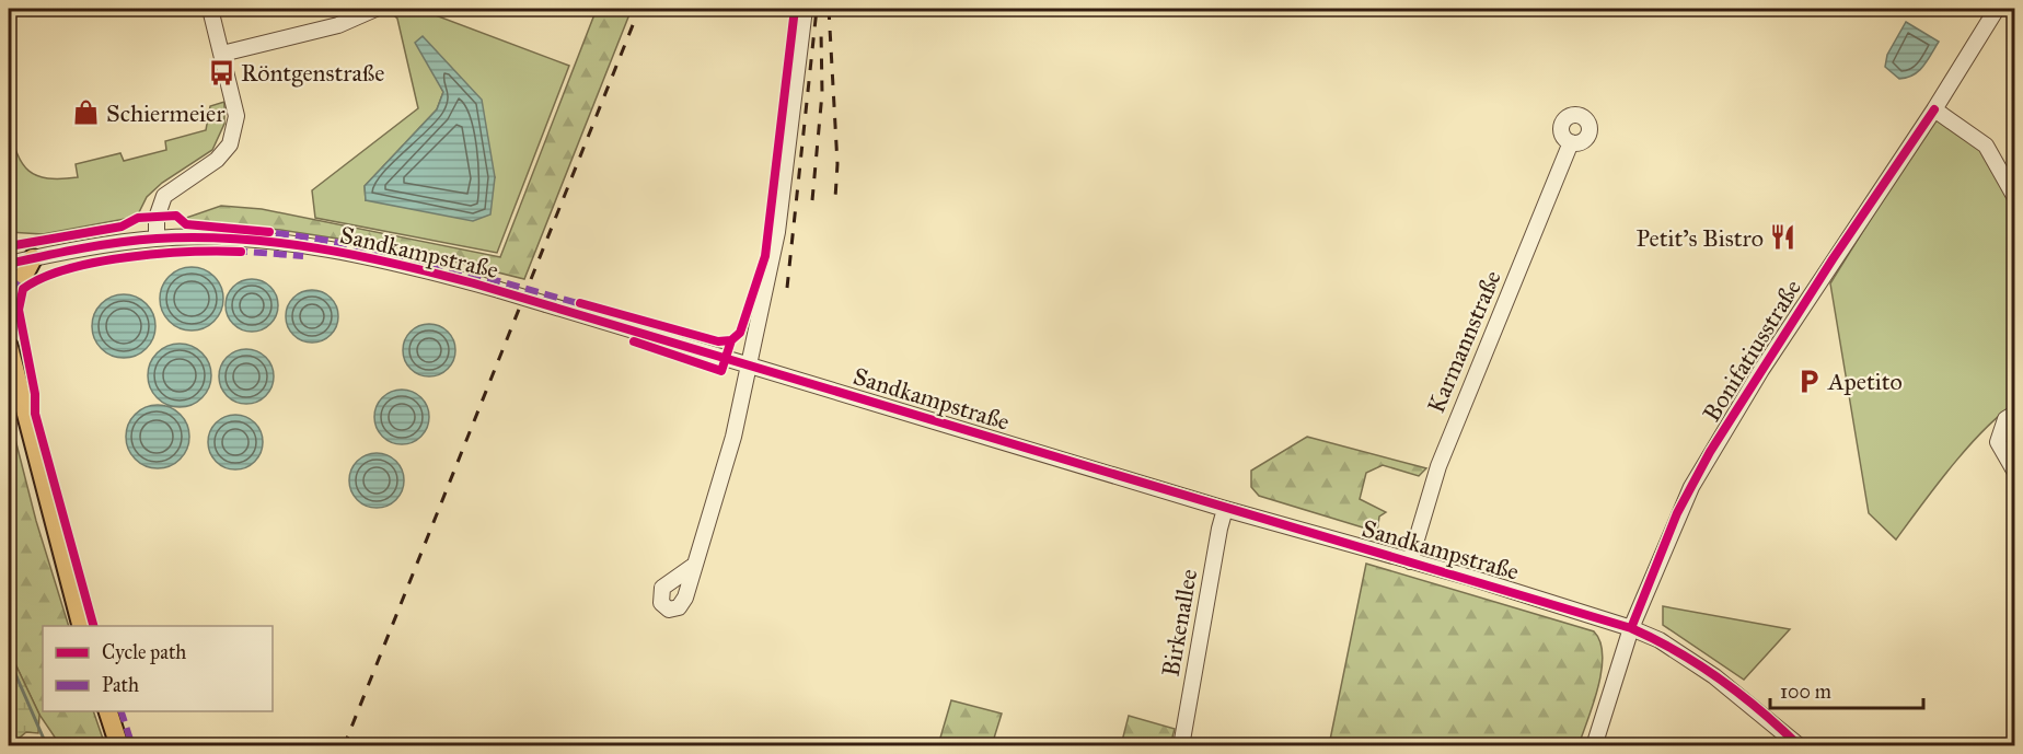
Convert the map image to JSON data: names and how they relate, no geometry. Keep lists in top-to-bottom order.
{
  "streets": {
    "street": [
      "Sandkampstraße",
      "Karmannstraße",
      "Bonifatiusstraße",
      "Birkenallee"
    ]
  },
  "crossings": [
    ["Sandkampstraße", "Karmannstraße"],
    ["Sandkampstraße", "Bonifatiusstraße"],
    ["Sandkampstraße", "Birkenallee"]
  ],
  "places": {
    "bus stop": ["Röntgenstraße"],
    "shop": ["Schiermeier"],
    "restaurant": ["Petit's Bistro"],
    "parking": ["Apetito"]
  },
  "legend": ["Cycle path", "Path"],
  "scale_bar": "100 m"
}
